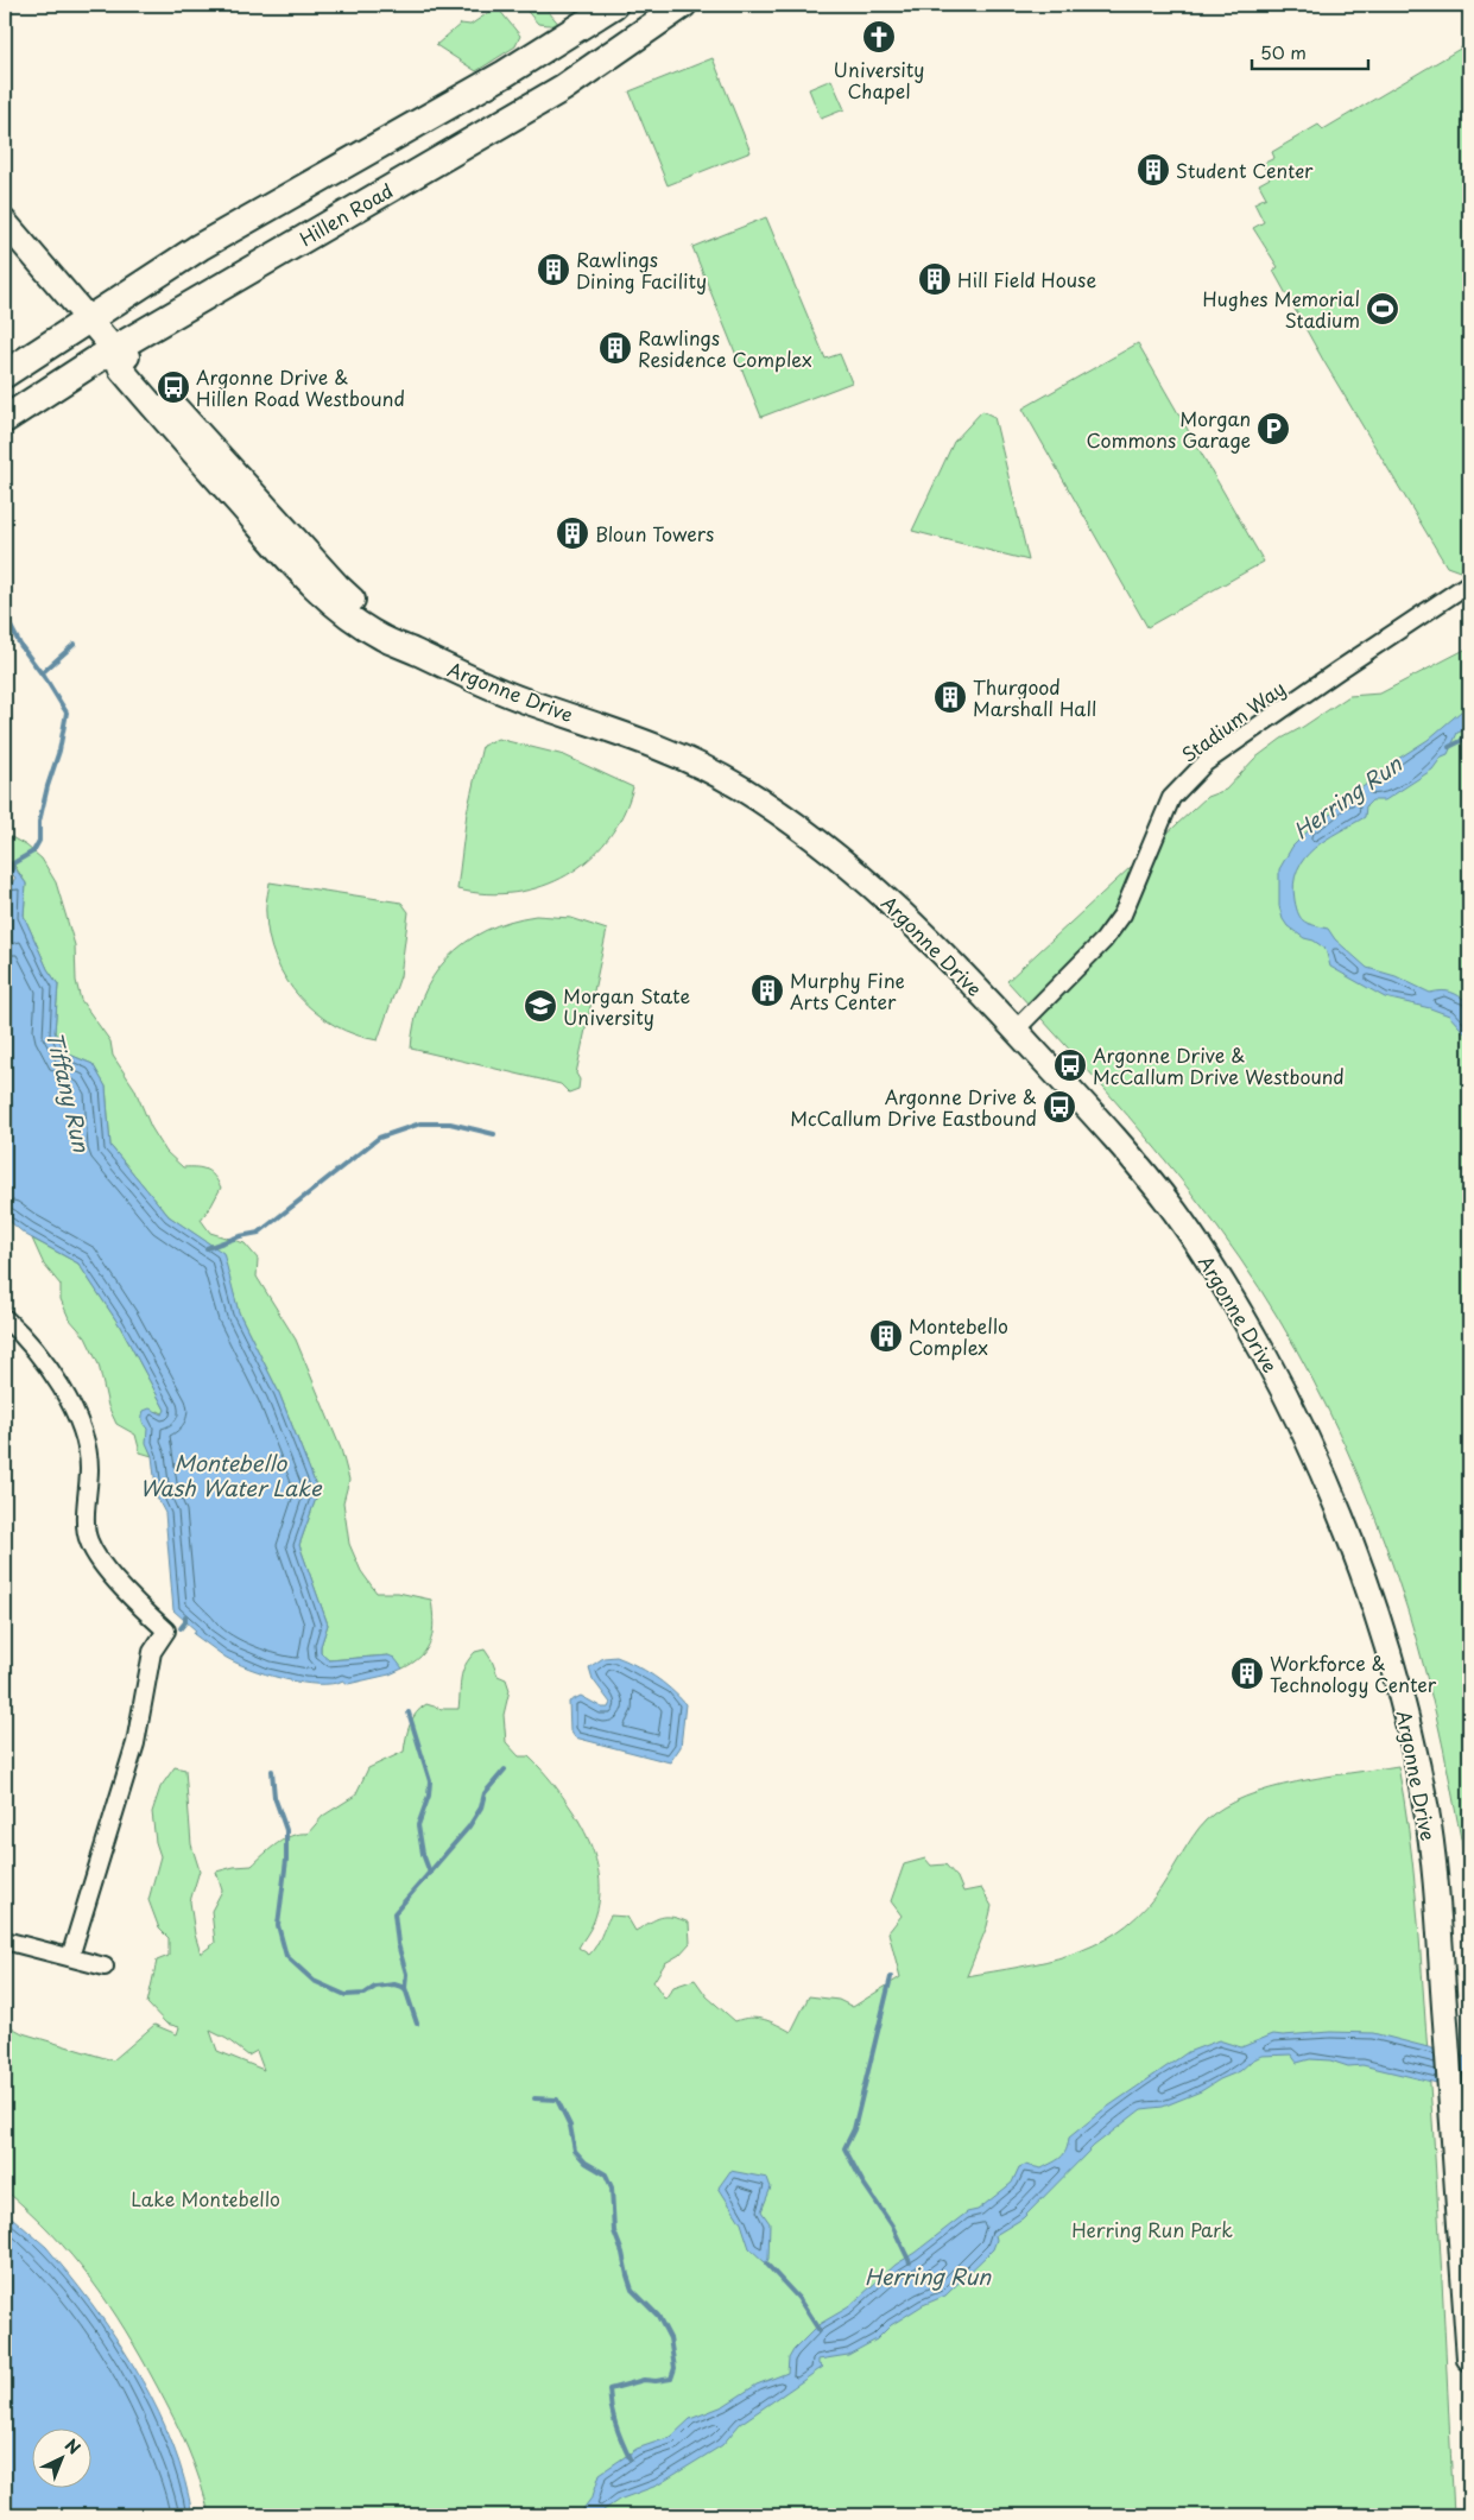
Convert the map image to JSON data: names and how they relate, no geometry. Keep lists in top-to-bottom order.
{
  "streets": {
    "main road": ["Hillen Road", "Argonne Drive"],
    "street": ["Stadium Way"]
  },
  "crossings": [
    ["Hillen Road", "Argonne Drive"],
    ["Argonne Drive", "Stadium Way"]
  ],
  "water": ["Herring Run", "Tiffany Run", "Montebello Wash Water Lake"],
  "parks": ["Lake Montebello", "Herring Run Park"],
  "places": {
    "church": ["University Chapel"],
    "building": [
      "Student Center",
      "Rawlings Dining Facility",
      "Hill Field House",
      "Rawlings Residence Complex",
      "Bloun Towers",
      "Thurgood Marshall Hall",
      "Murphy Fine Arts Center",
      "Montebello Complex",
      "Workforce & Technology Center"
    ],
    "sports": ["Hughes Memorial Stadium"],
    "bus stop": ["Argonne Drive & Hillen Road Westbound", "Argonne Drive & McCallum Drive Westbound", "Argonne Drive & McCallum Drive Eastbound"],
    "parking": ["Morgan Commons Garage"],
    "school or university": ["Morgan State University"]
  },
  "scale_bar": "50 m",
  "north": "top right"
}
